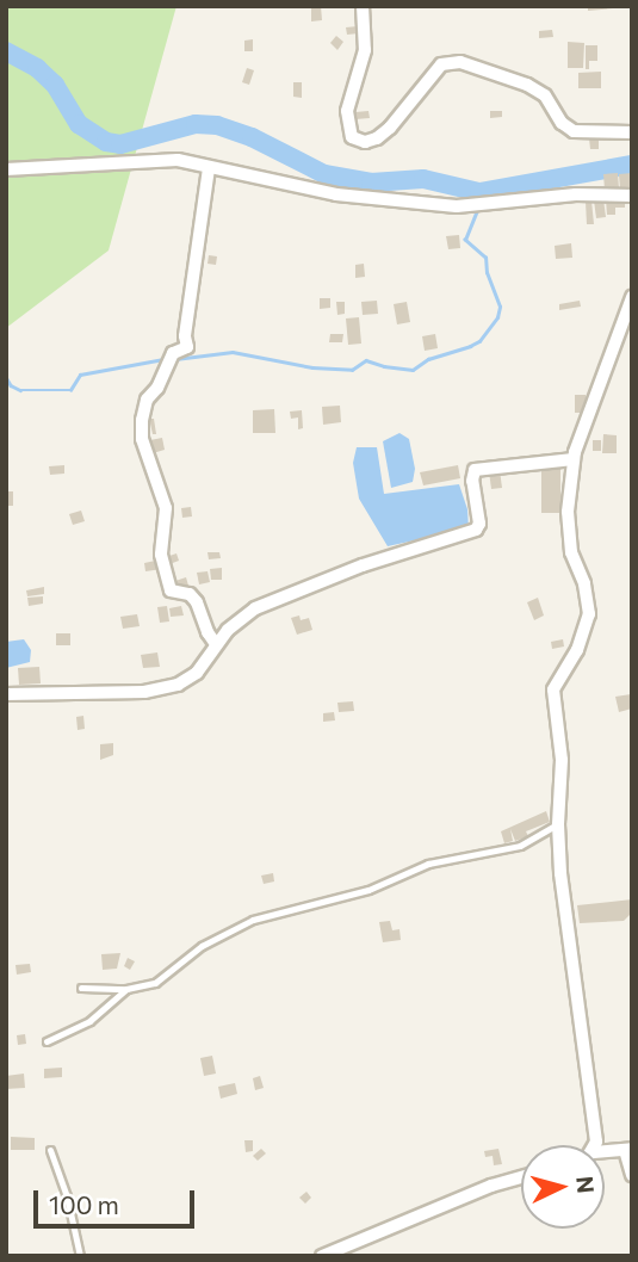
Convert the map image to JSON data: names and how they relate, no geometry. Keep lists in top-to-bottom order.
{
  "scale_bar": "100 m",
  "north": "right"
}
